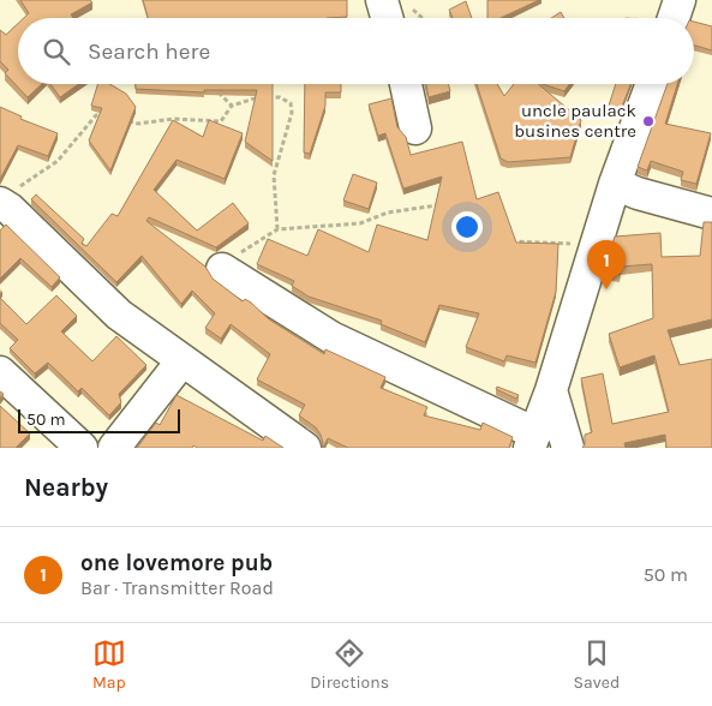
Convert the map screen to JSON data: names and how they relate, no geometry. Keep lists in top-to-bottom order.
{
  "places": ["uncle paulack busines centre"],
  "scale_bar": "50 m",
  "page": {
    "search": "Search here",
    "pins": "1",
    "scale": "50 m",
    "heading": "Nearby",
    "list": [
      {
        "mark": "1",
        "name": "one lovemore pub",
        "note": "Bar · Transmitter Road",
        "value": "50 m"
      }
    ],
    "nav": ["Map", "Directions", "Saved"]
  }
}
